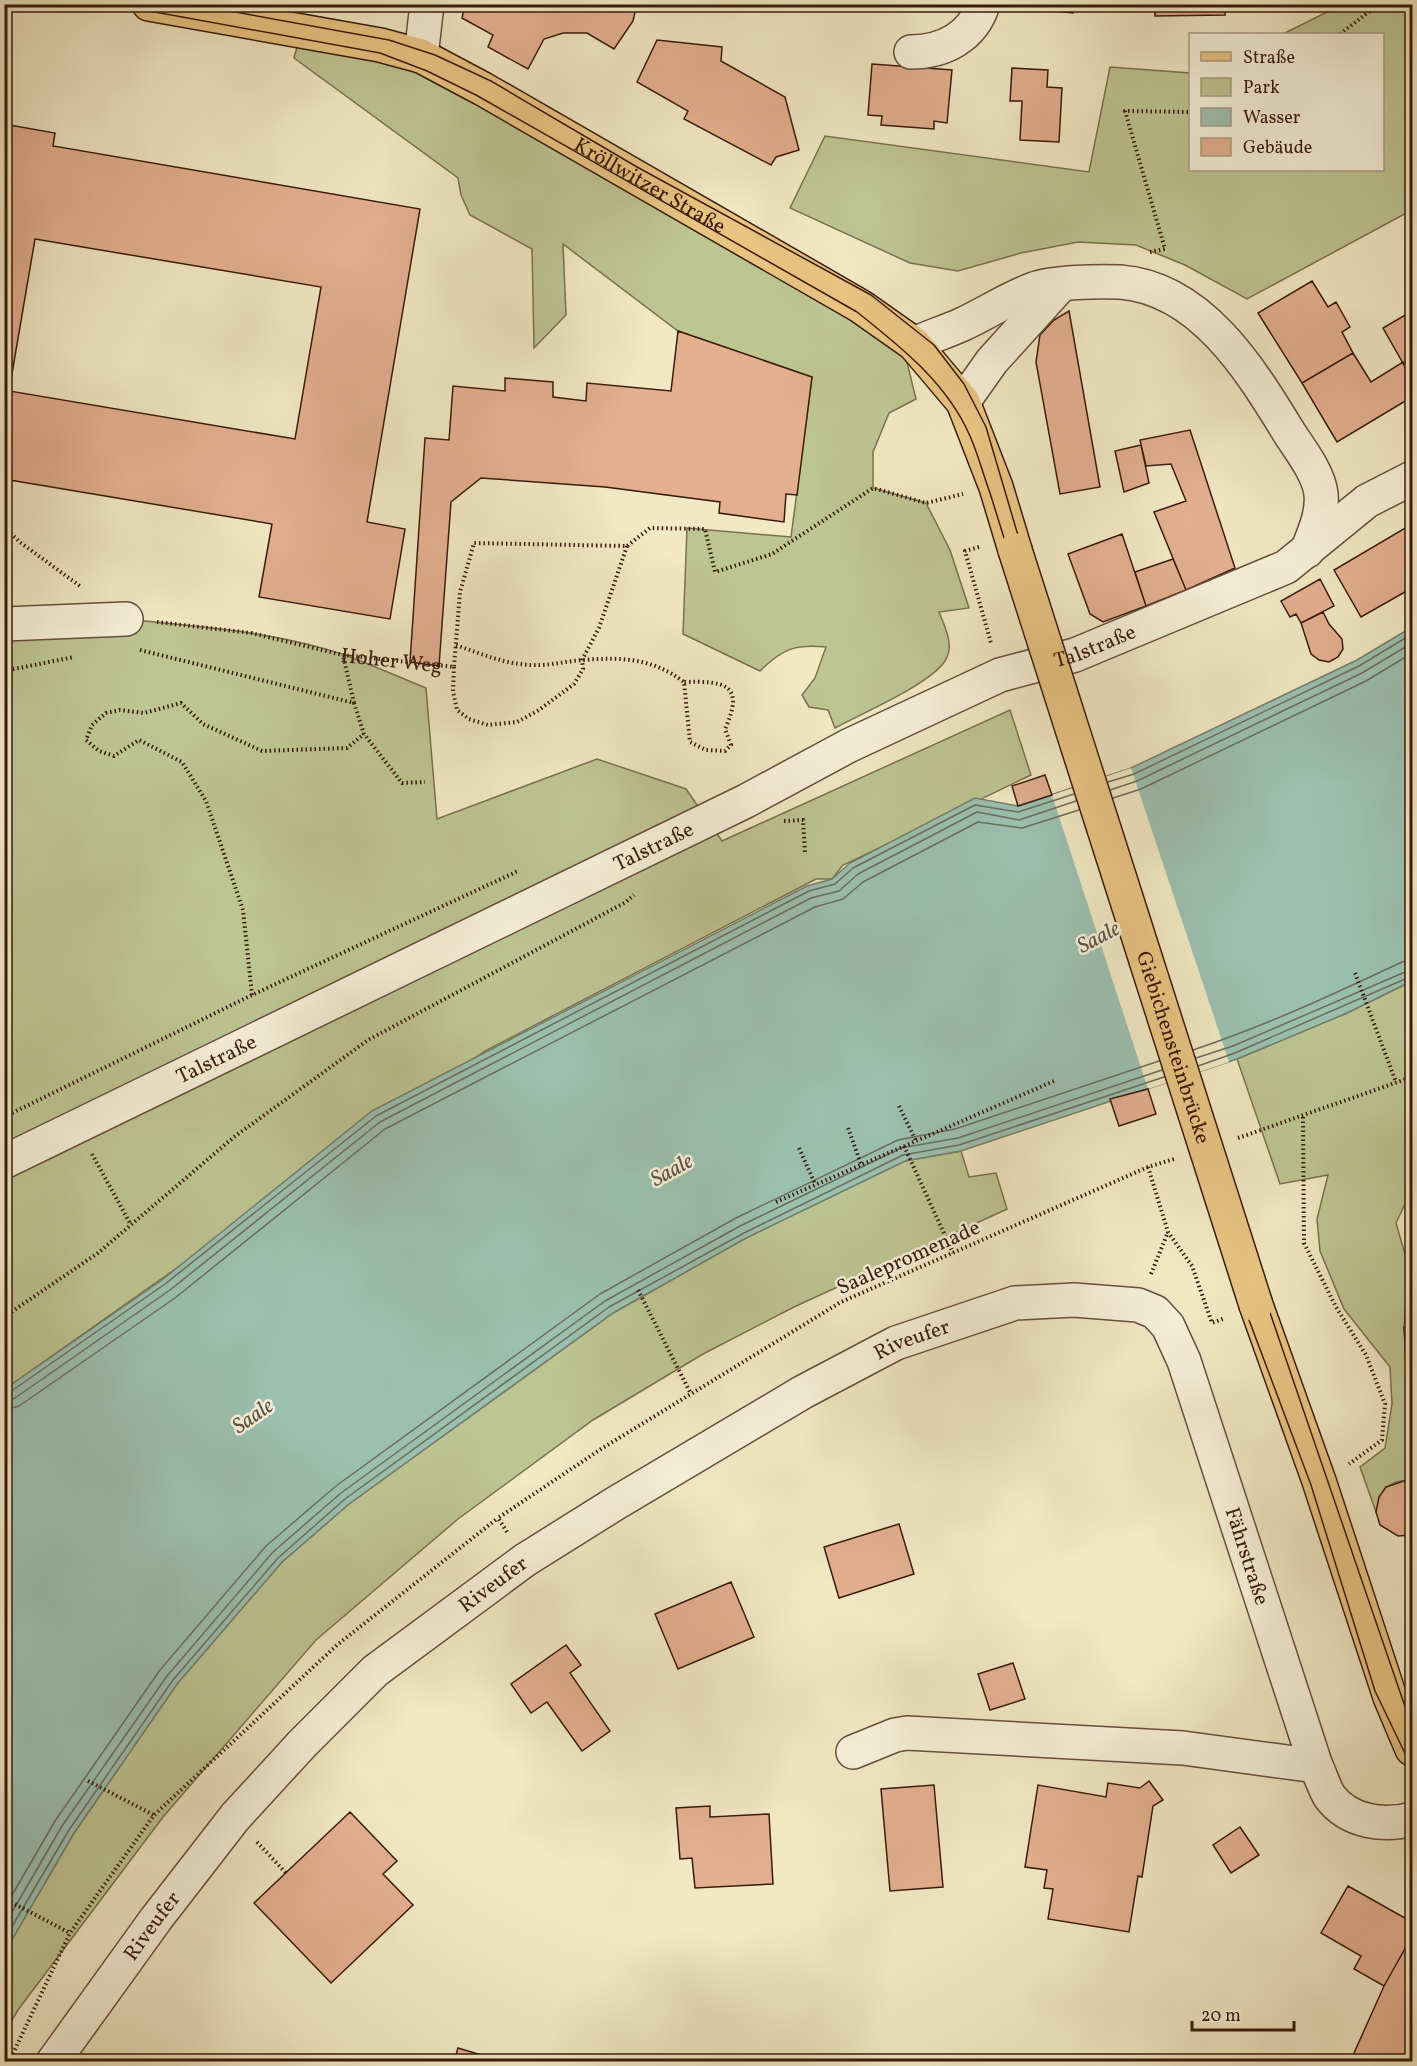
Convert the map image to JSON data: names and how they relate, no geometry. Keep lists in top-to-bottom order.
{
  "streets": {
    "main road": ["Kröllwitzer Straße", "Giebichensteinbrücke"],
    "street": ["Talstraße", "Riveufer", "Fährstraße"],
    "path": ["Hoher Weg", "Saalepromenade"]
  },
  "crossings": [
    ["Kröllwitzer Straße", "Giebichensteinbrücke"],
    ["Riveufer", "Fährstraße"]
  ],
  "water": ["Saale"],
  "legend": [
    "Straße",
    "Park",
    "Wasser",
    "Gebäude"
  ],
  "scale_bar": "20 m"
}
